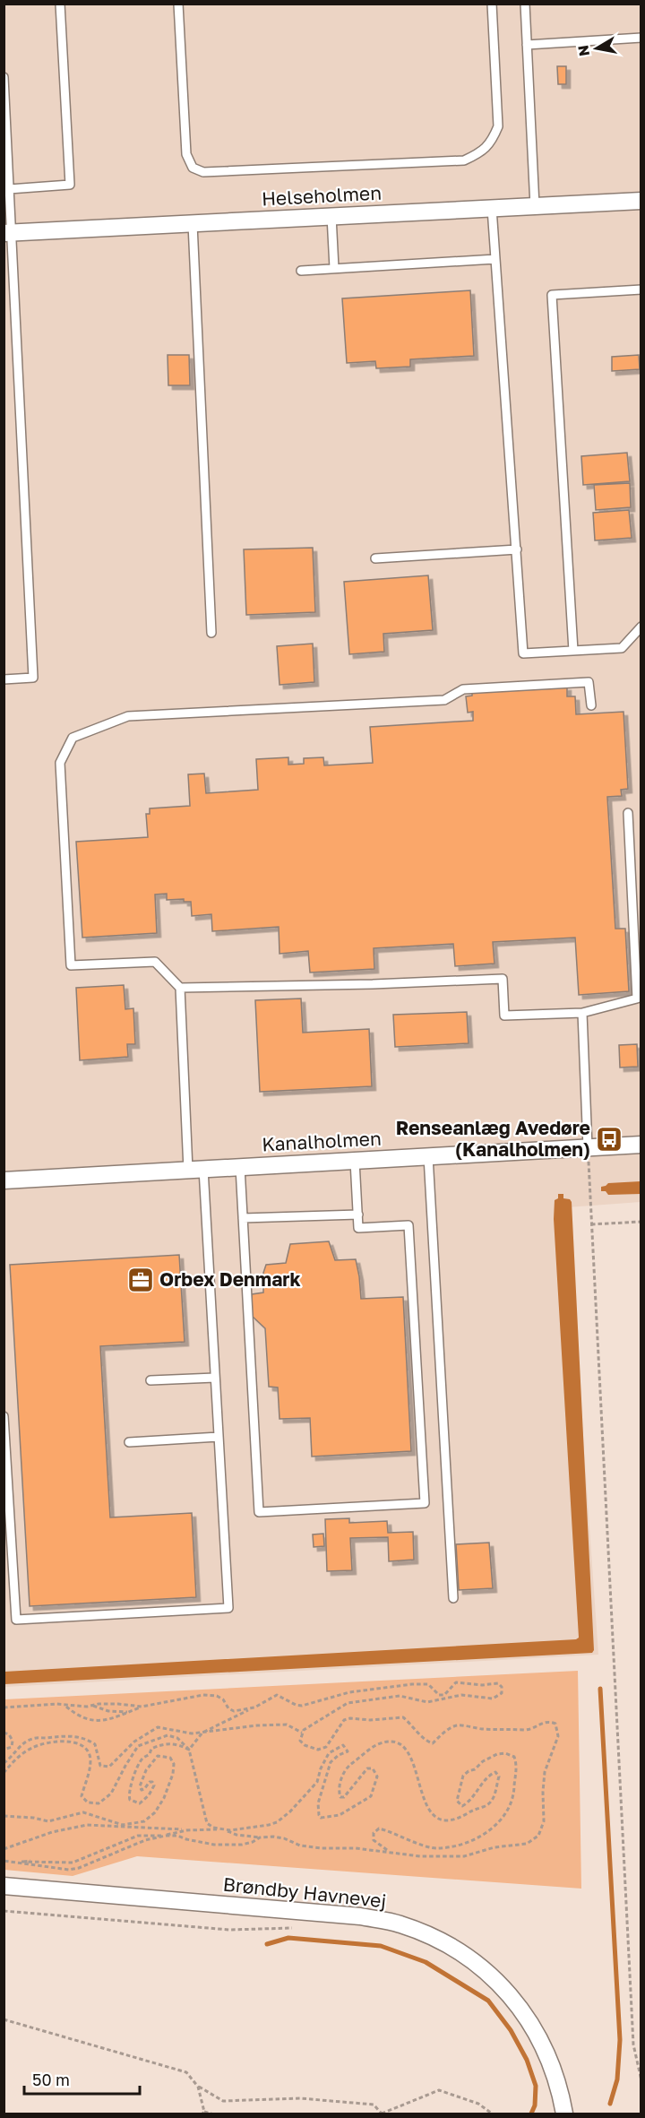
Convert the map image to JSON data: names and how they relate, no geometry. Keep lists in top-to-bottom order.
{
  "streets": {
    "street": ["Helseholmen", "Kanalholmen", "Brøndby Havnevej"]
  },
  "places": {
    "bus stop": ["Renseanlæg Avedøre (Kanalholmen)"],
    "office": ["Orbex Denmark"]
  },
  "scale_bar": "50 m",
  "north": "left"
}
